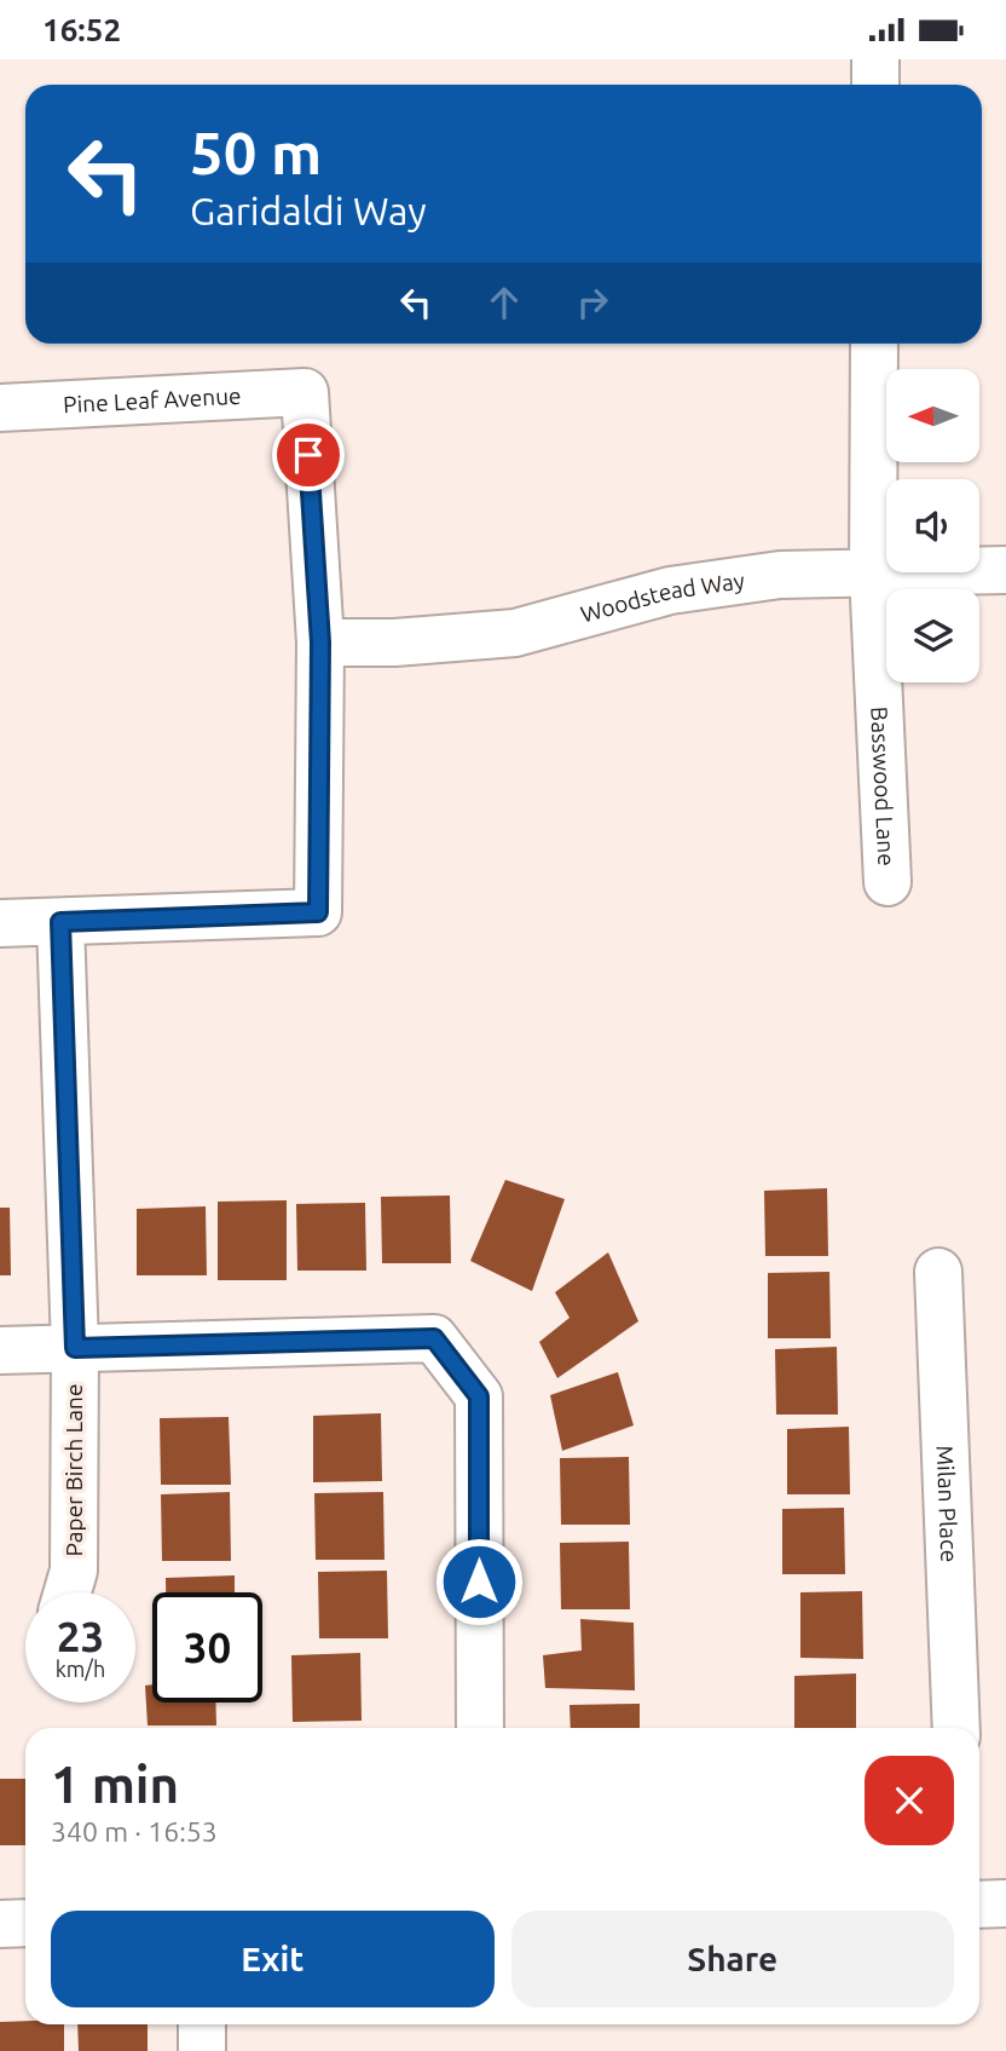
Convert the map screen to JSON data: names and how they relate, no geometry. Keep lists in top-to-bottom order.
{
  "streets": {
    "street": [
      "Pine Leaf Avenue",
      "Woodstead Way",
      "Basswood Lane",
      "Paper Birch Lane",
      "Milan Place"
    ]
  },
  "crossings": [
    ["Pine Leaf Avenue", "Woodstead Way"],
    ["Woodstead Way", "Basswood Lane"]
  ],
  "north": "left",
  "page": {
    "status": "16:52",
    "turn": ["50 m", "Garidaldi Way"],
    "speed": "23 km/h",
    "limit": "30",
    "heading": ["1 min", "340 m · 16:53"],
    "buttons": ["Exit", "Share"]
  }
}
